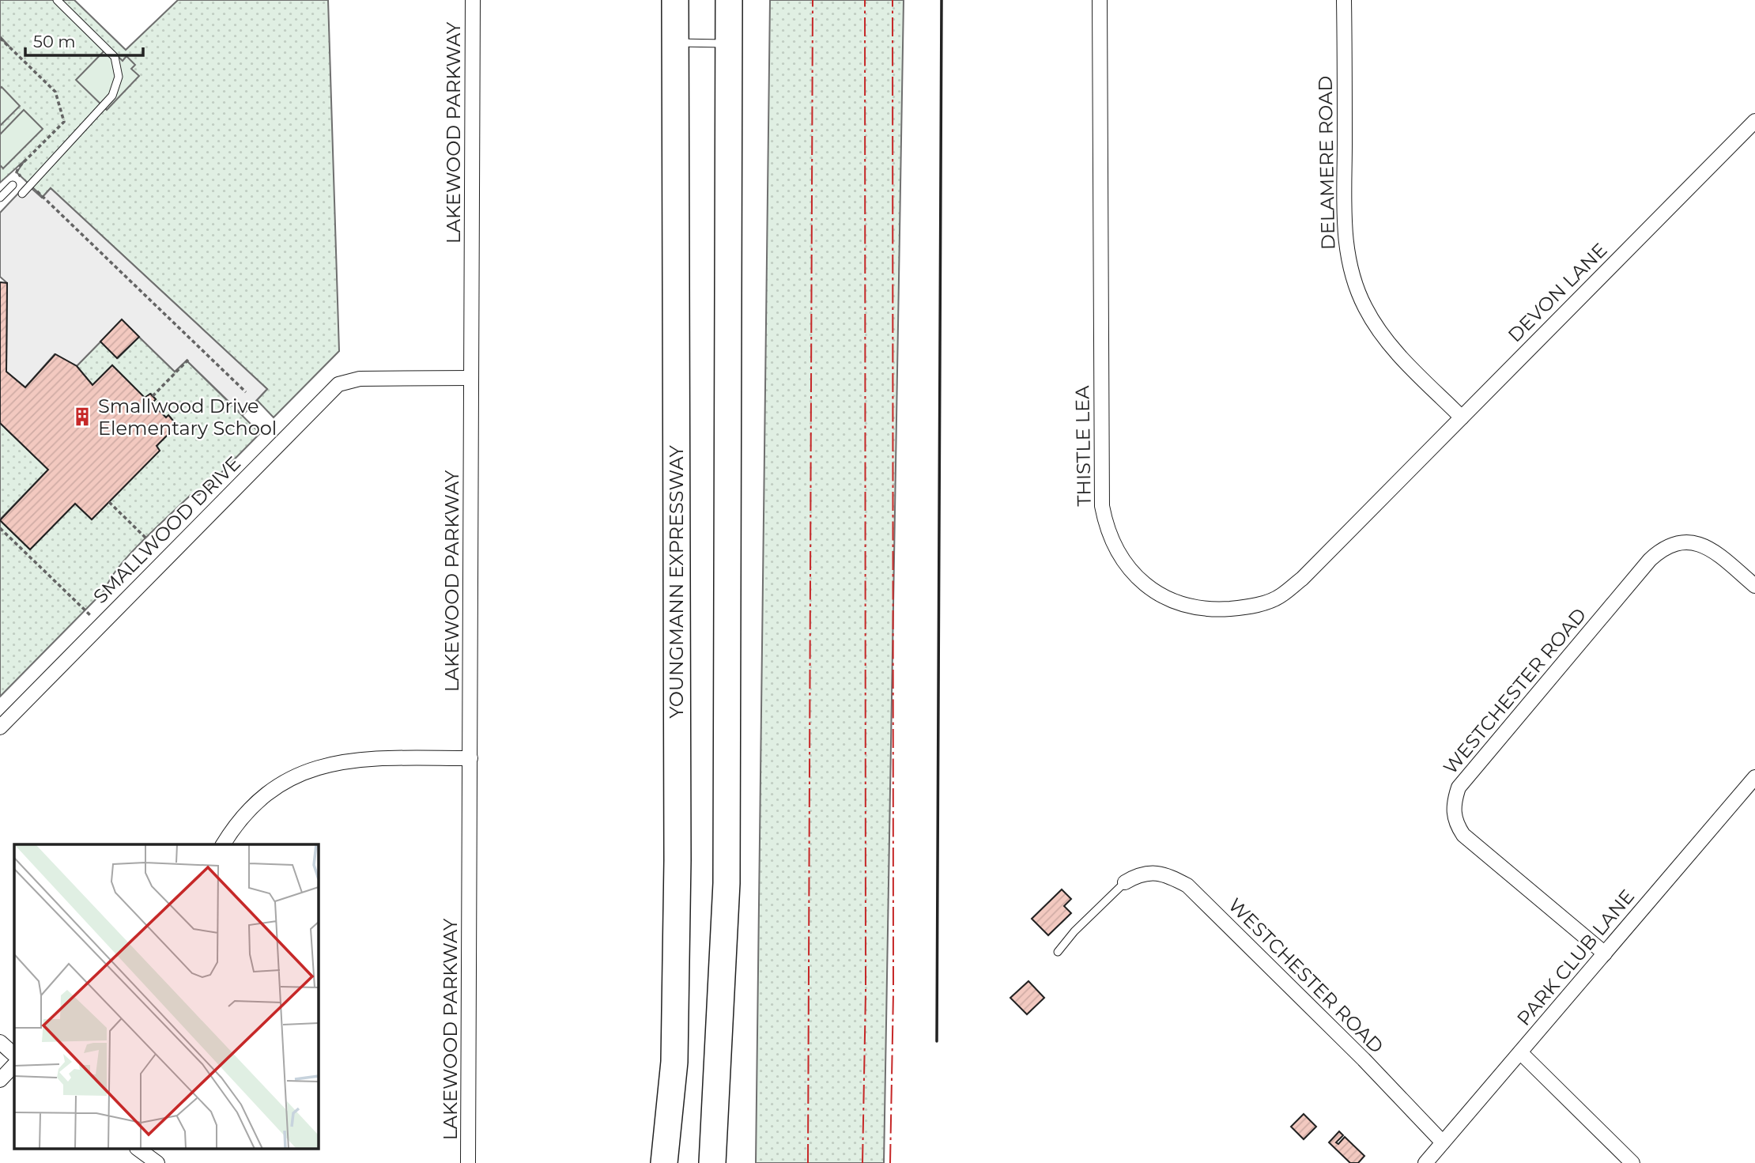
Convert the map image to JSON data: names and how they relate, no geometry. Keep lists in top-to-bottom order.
{
  "streets": {
    "highway": ["YOUNGMANN EXPRESSWAY"],
    "street": [
      "LAKEWOOD PARKWAY",
      "DELAMERE ROAD",
      "DEVON LANE",
      "THISTLE LEA",
      "SMALLWOOD DRIVE",
      "WESTCHESTER ROAD",
      "PARK CLUB LANE"
    ]
  },
  "crossings": [
    ["LAKEWOOD PARKWAY", "SMALLWOOD DRIVE"],
    ["DELAMERE ROAD", "DEVON LANE"],
    ["DEVON LANE", "THISTLE LEA"],
    ["WESTCHESTER ROAD", "PARK CLUB LANE"]
  ],
  "places": {
    "building": ["Smallwood Drive Elementary School"]
  },
  "scale_bar": "50 m"
}
